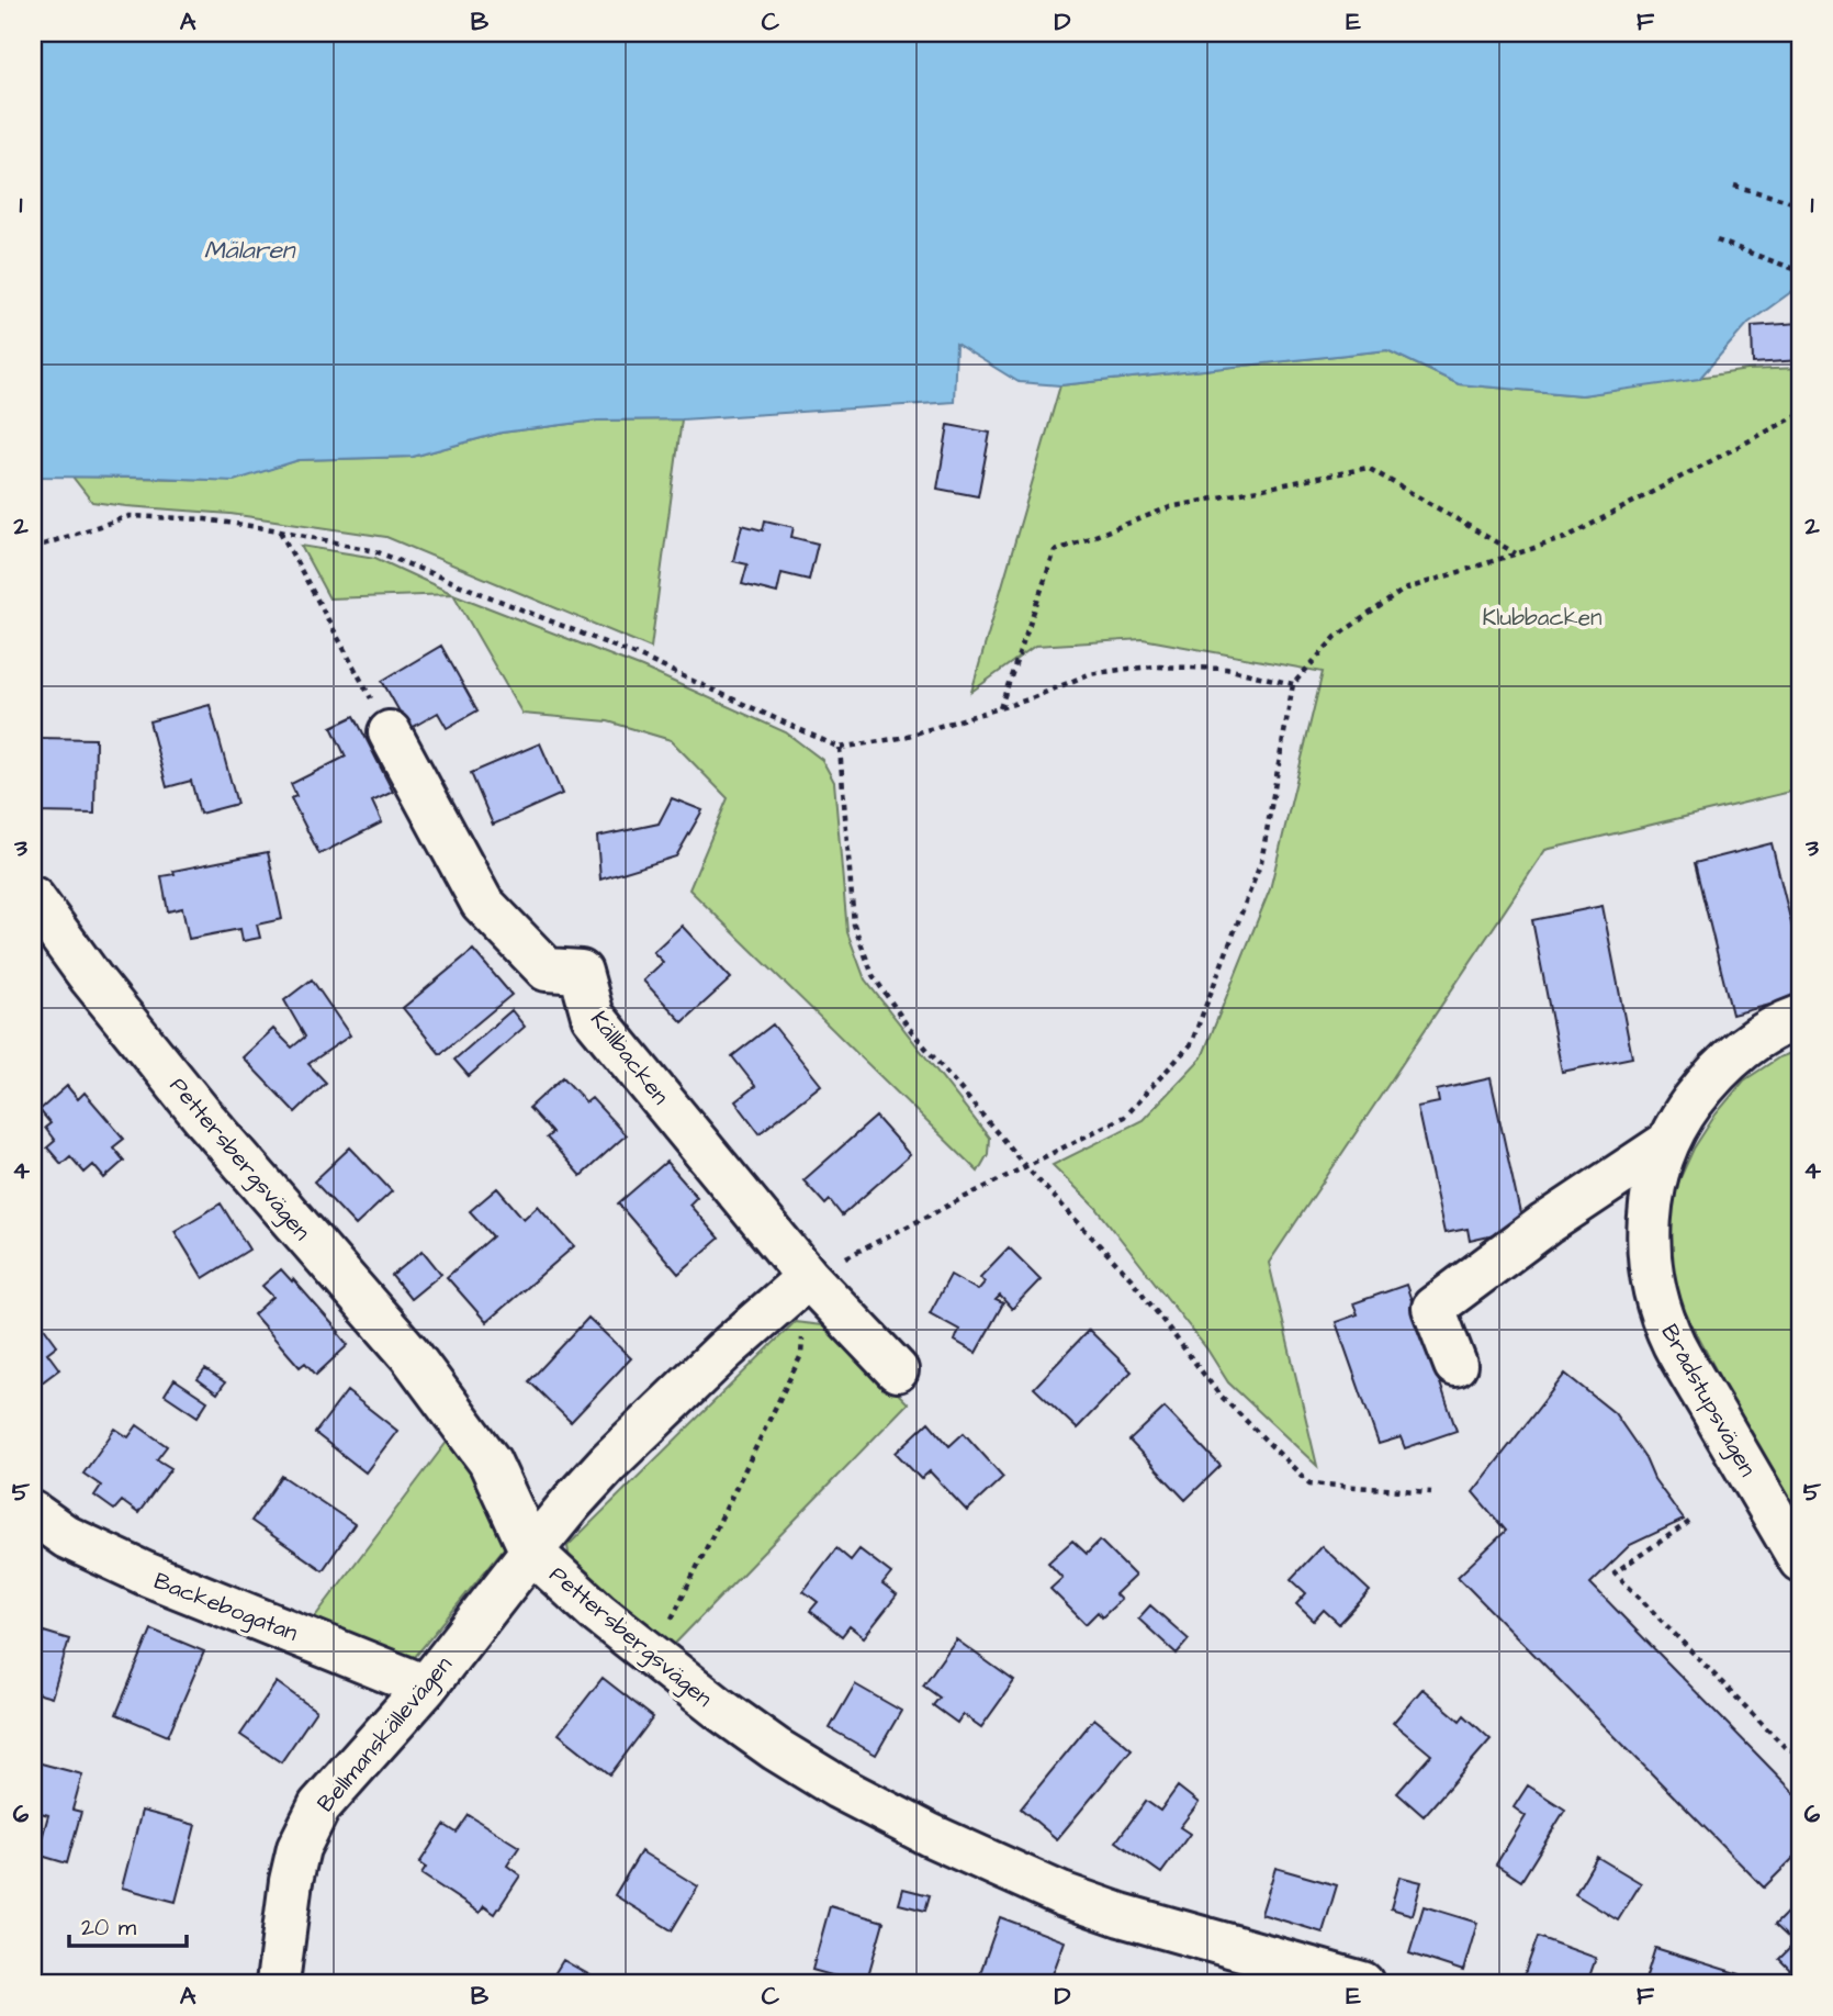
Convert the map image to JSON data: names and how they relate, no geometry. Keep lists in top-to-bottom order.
{
  "streets": {
    "street": [
      "Källbacken",
      "Pettersbergsvägen",
      "Brådstupsvägen",
      "Backebogatan",
      "Bellmanskällevägen"
    ]
  },
  "crossings": [
    ["Pettersbergsvägen", "Bellmanskällevägen"],
    ["Backebogatan", "Bellmanskällevägen"]
  ],
  "water": ["Mälaren"],
  "parks": ["Klubbacken"],
  "scale_bar": "20 m",
  "grid": {
    "columns": [
      "A",
      "B",
      "C",
      "D",
      "E",
      "F"
    ],
    "rows": [
      "1",
      "2",
      "3",
      "4",
      "5",
      "6"
    ]
  }
}
